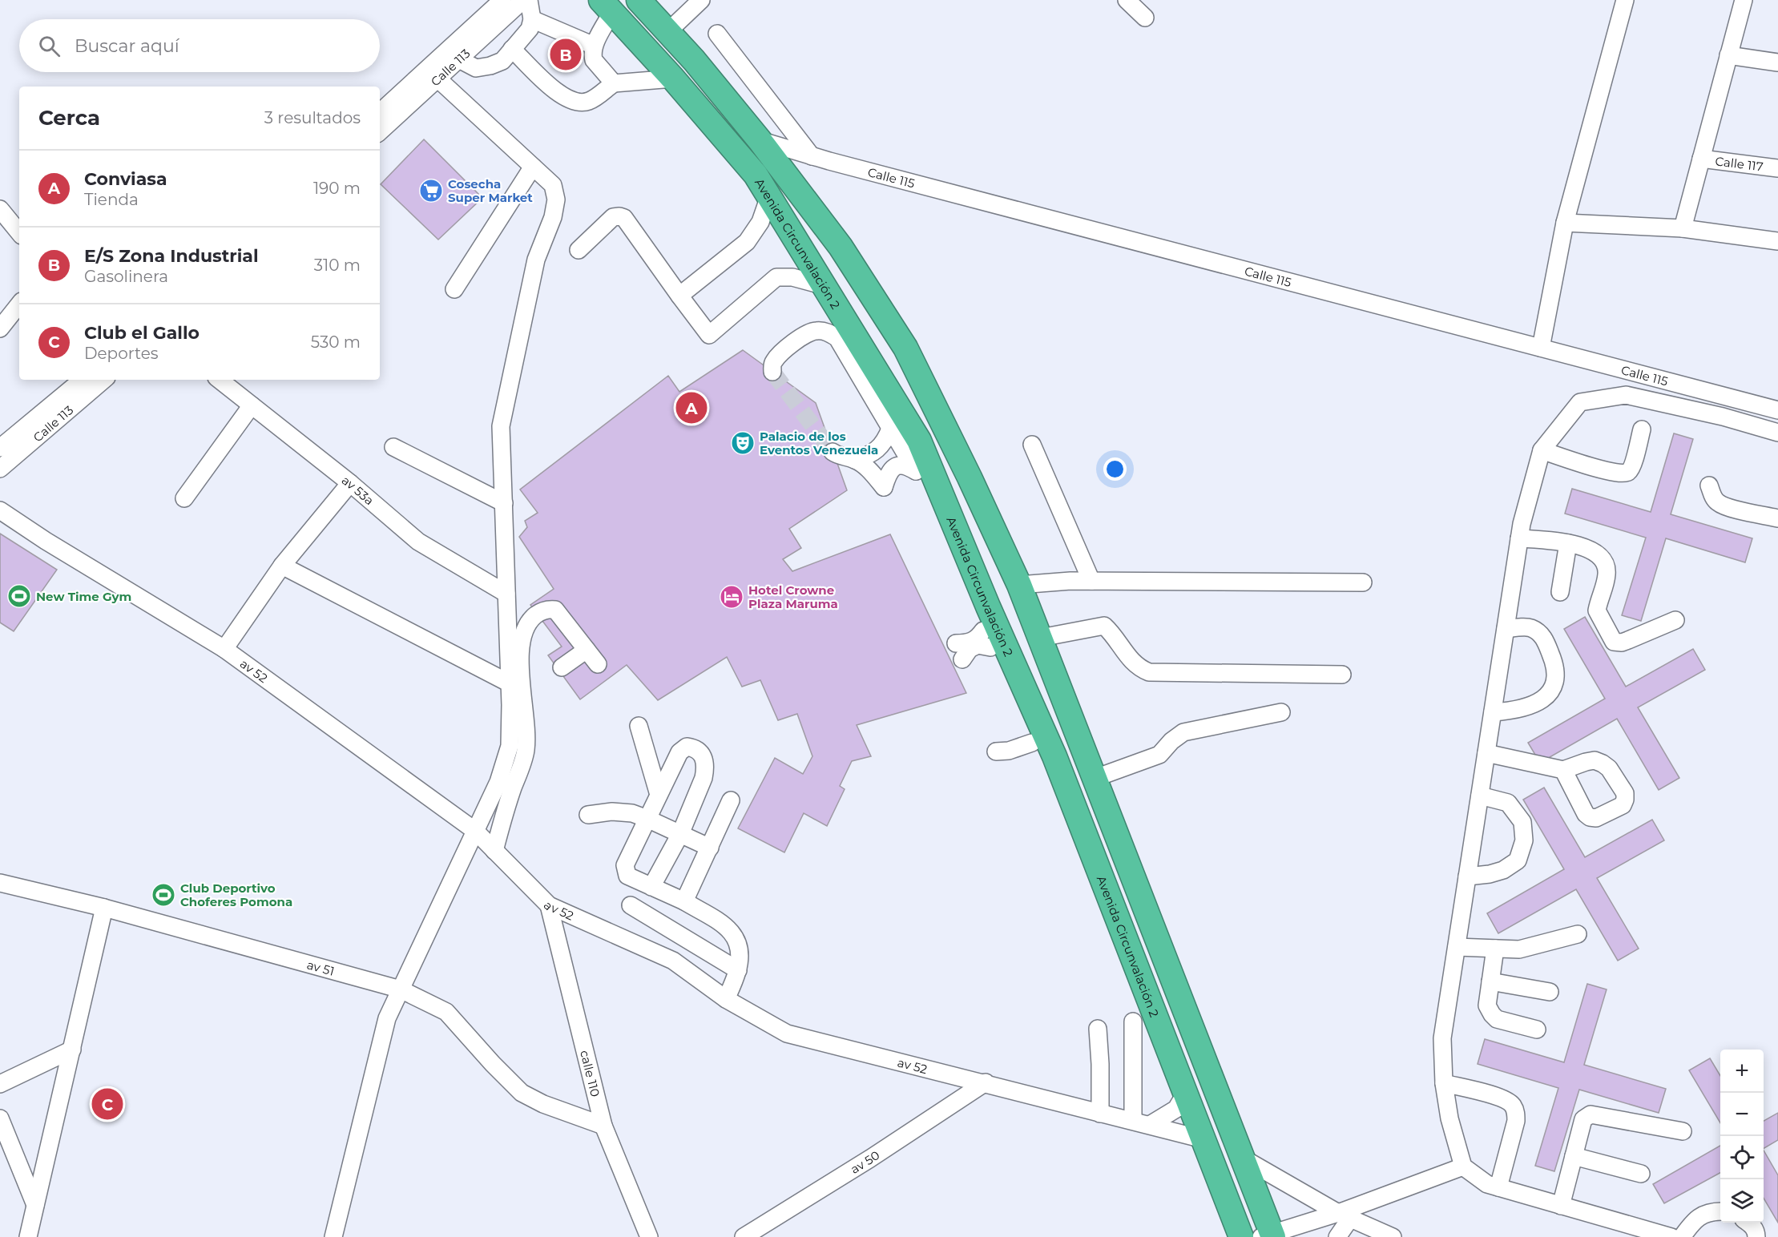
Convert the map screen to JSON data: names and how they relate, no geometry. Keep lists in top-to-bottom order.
{
  "streets": {
    "highway": ["Avenida Circunvalación 2"],
    "street": [
      "Calle 113",
      "Calle 117",
      "Calle 115",
      "av 53a",
      "av 52",
      "av 51",
      "calle 110",
      "av 50"
    ]
  },
  "crossings": [
    ["Calle 115", "Avenida Circunvalación 2"],
    ["Avenida Circunvalación 2", "av 52"],
    ["av 52", "calle 110"],
    ["av 52", "av 50"],
    ["av 51", "calle 110"]
  ],
  "places": {
    "supermarket": ["Cosecha Super Market"],
    "theatre": ["Palacio de los Eventos Venezuela"],
    "sports": ["New Time Gym", "Club Deportivo Choferes Pomona"],
    "hotel": ["Hotel Crowne Plaza Maruma"]
  },
  "page": {
    "search": "Buscar aquí",
    "pins": ["B", "A", "C"],
    "heading": ["Cerca", "3 resultados"],
    "list": [
      {
        "mark": "A",
        "name": "Conviasa",
        "note": "Tienda",
        "value": "190 m"
      },
      {
        "mark": "B",
        "name": "E/S Zona Industrial",
        "note": "Gasolinera",
        "value": "310 m"
      },
      {
        "mark": "C",
        "name": "Club el Gallo",
        "note": "Deportes",
        "value": "530 m"
      }
    ],
    "map_buttons": ["+", "−"]
  }
}
